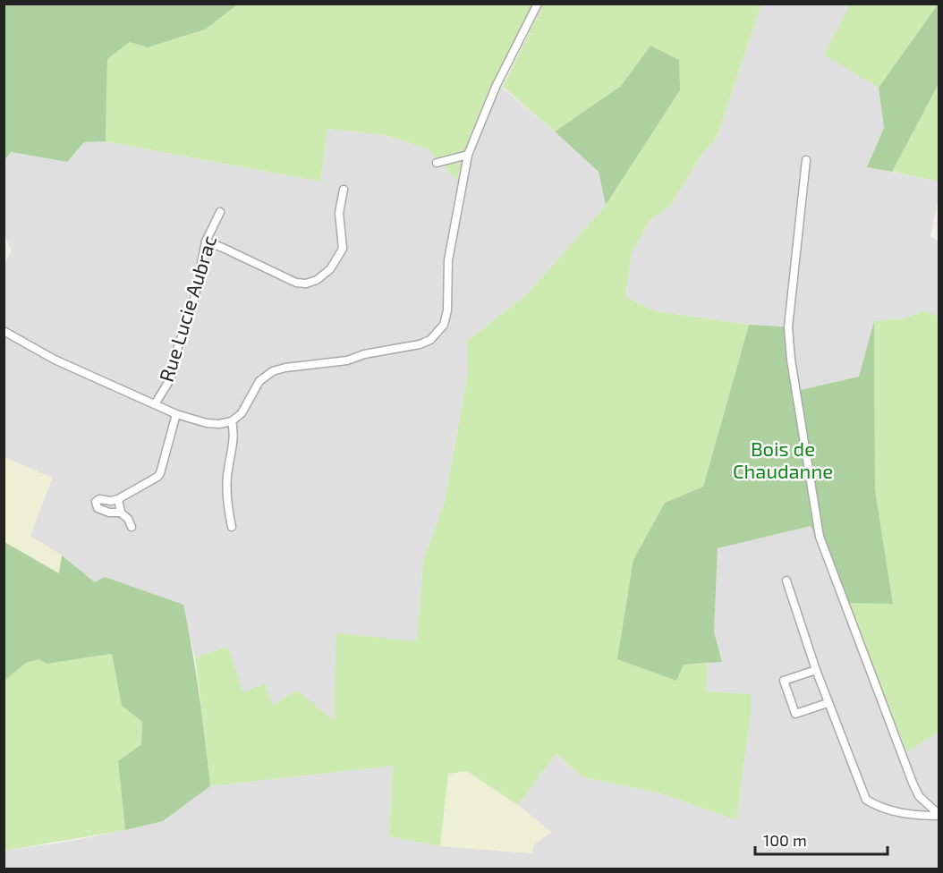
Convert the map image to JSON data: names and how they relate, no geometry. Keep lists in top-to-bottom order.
{
  "streets": {
    "street": ["Rue Lucie Aubrac"]
  },
  "parks": ["Bois de Chaudanne"],
  "scale_bar": "100 m"
}
